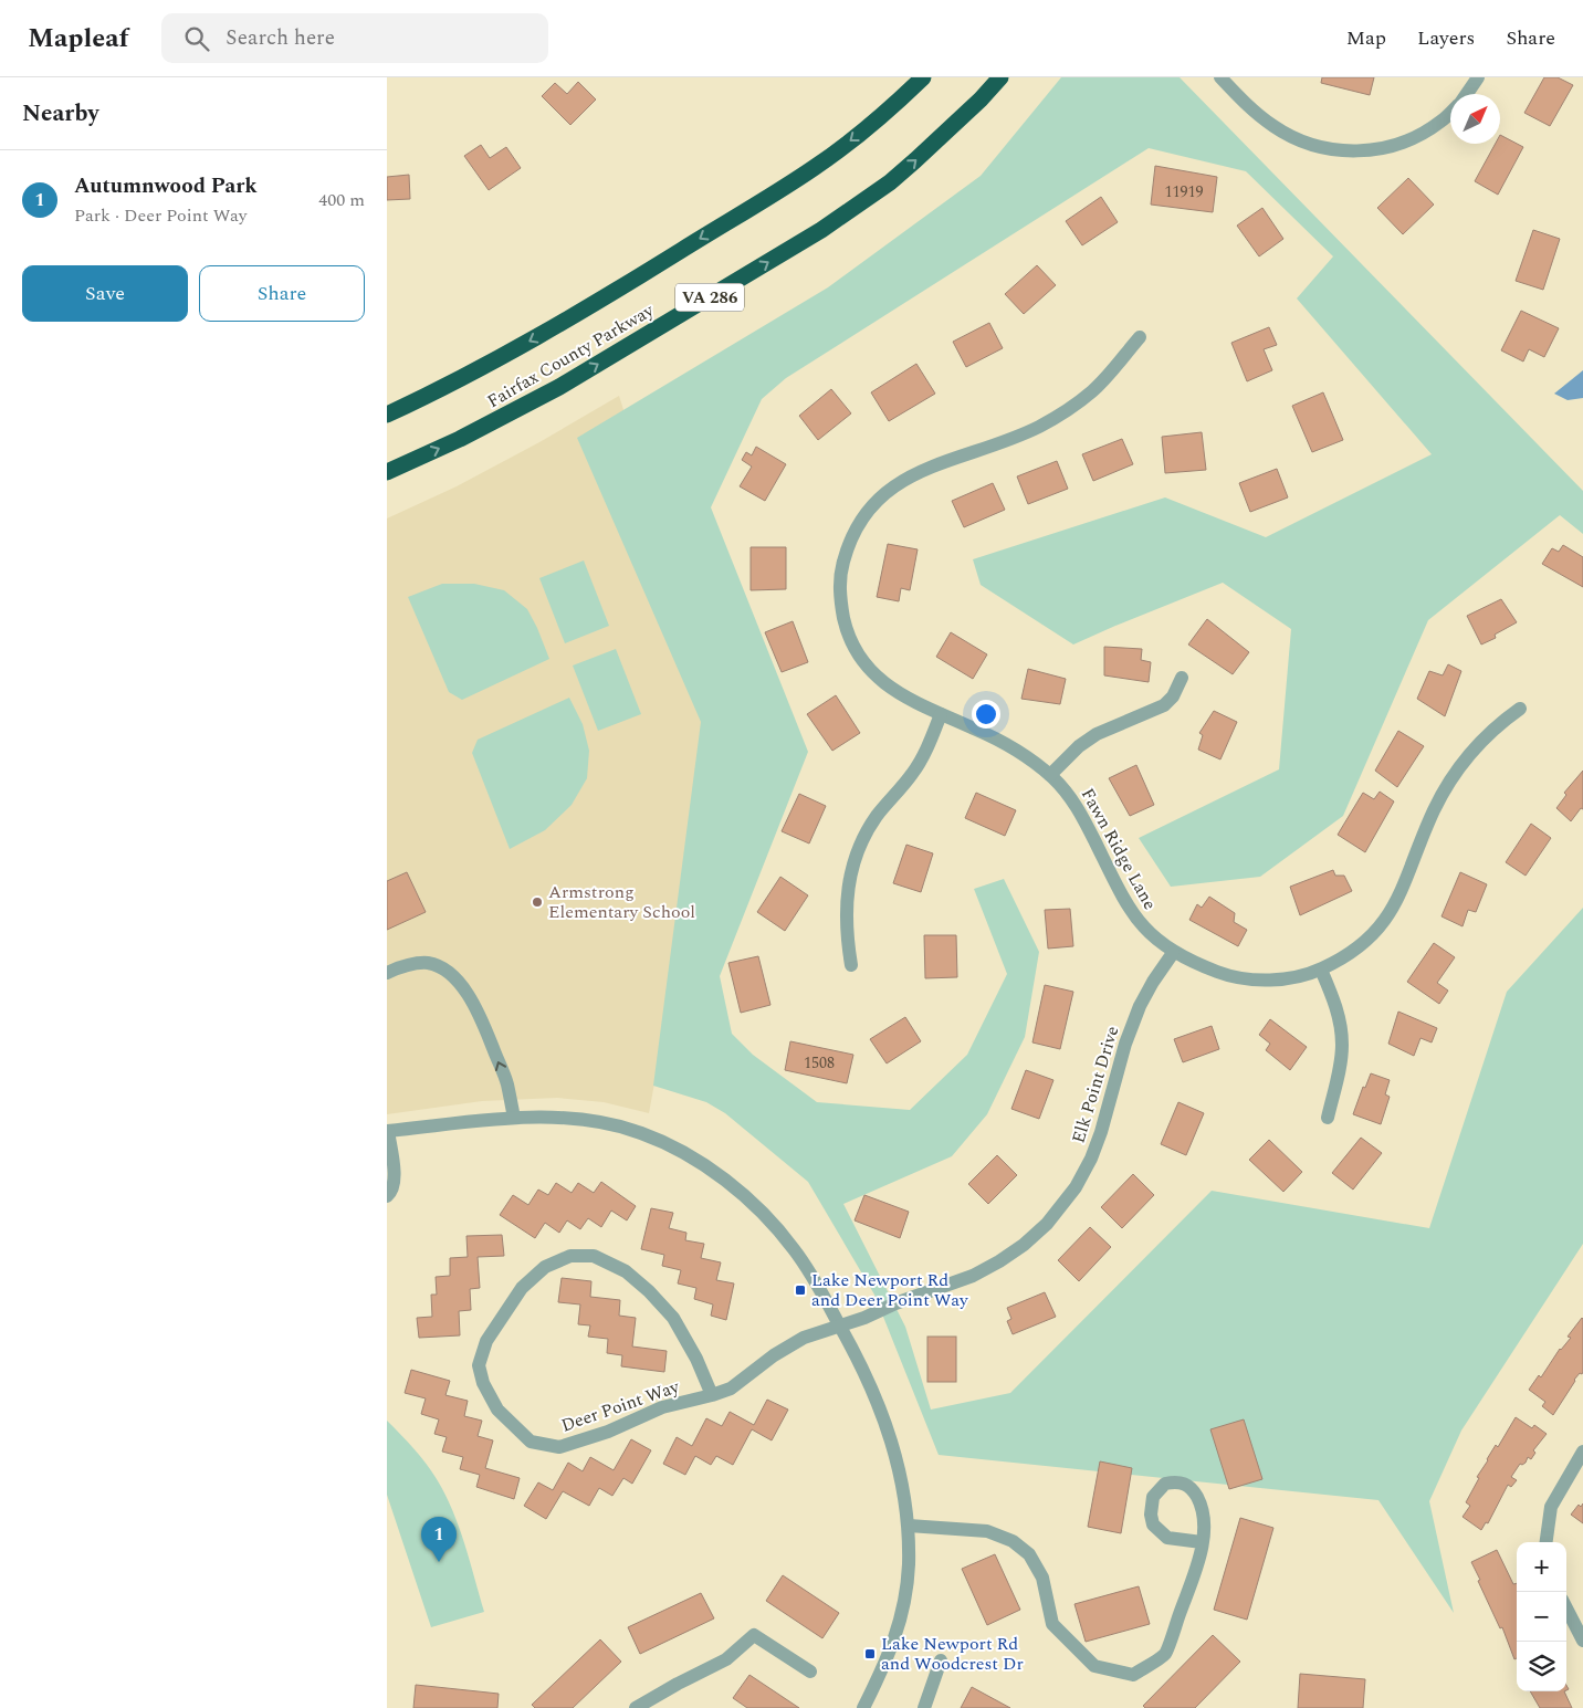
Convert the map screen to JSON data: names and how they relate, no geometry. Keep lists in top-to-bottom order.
{
  "streets": {
    "highway": ["VA 286", "Fairfax County Parkway"],
    "street": ["Fawn Ridge Lane", "Elk Point Drive", "Deer Point Way"]
  },
  "crossings": [
    ["Fawn Ridge Lane", "Elk Point Drive"],
    ["Elk Point Drive", "Deer Point Way"]
  ],
  "places": {
    "other": ["Armstrong Elementary School"],
    "transit": ["Lake Newport Rd and Deer Point Way", "Lake Newport Rd and Woodcrest Dr"]
  },
  "house_numbers": ["11919", "1508"],
  "north": "top right",
  "page": {
    "header": "Mapleaf",
    "search": "Search here",
    "nav": ["Map", "Layers", "Share"],
    "heading": "Nearby",
    "list": [
      {
        "mark": "1",
        "name": "Autumnwood Park",
        "note": "Park · Deer Point Way",
        "value": "400 m"
      }
    ],
    "buttons": ["Save", "Share"],
    "pins": "1",
    "map_buttons": ["+", "−"]
  }
}
